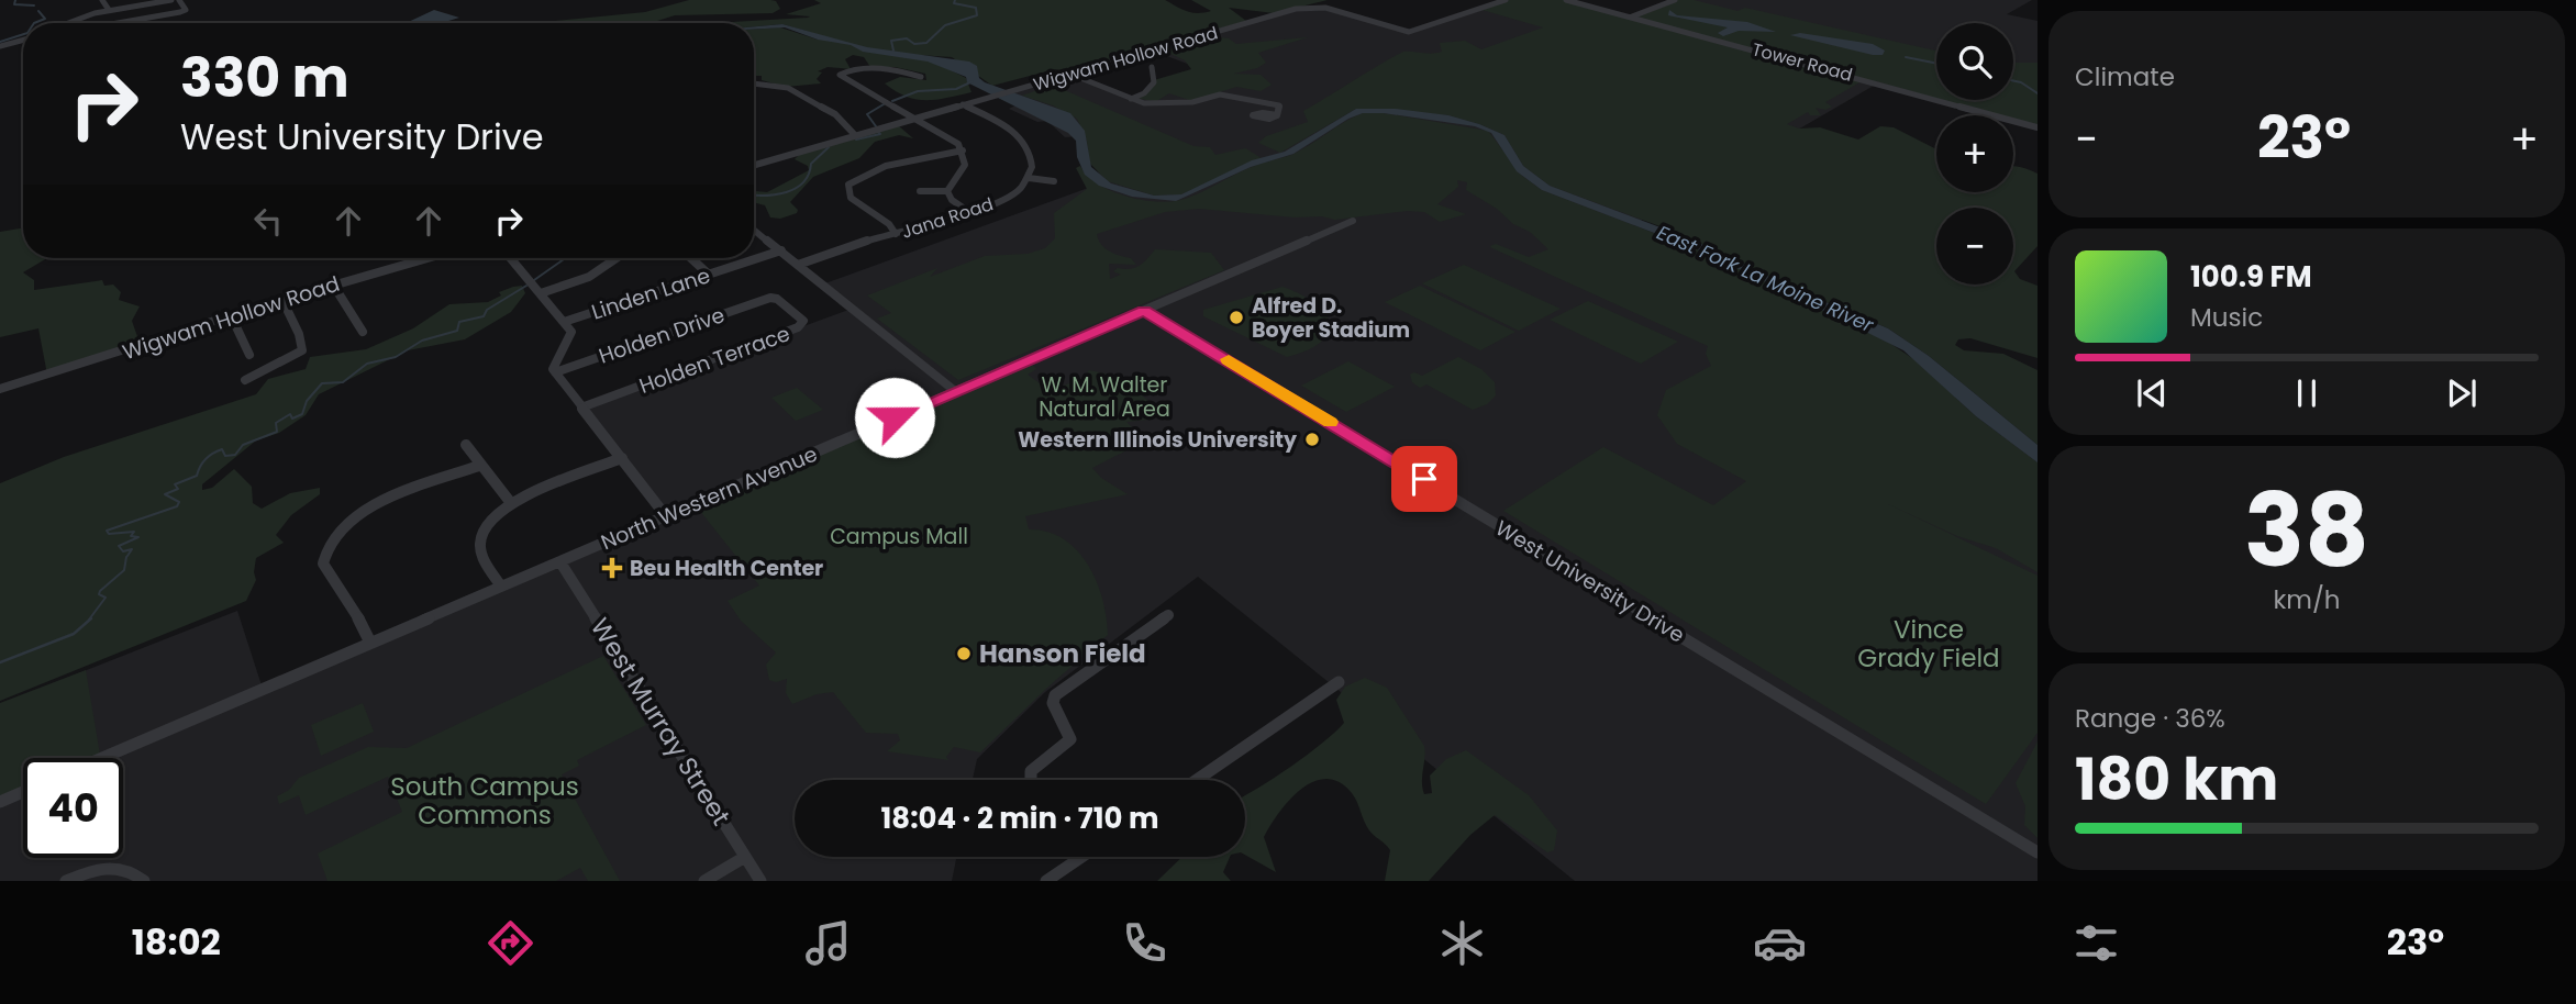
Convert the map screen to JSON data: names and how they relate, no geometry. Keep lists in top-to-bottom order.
{
  "streets": {
    "street": [
      "Wigwam Hollow Road",
      "Tower Road",
      "Jana Road",
      "Linden Lane",
      "Holden Drive",
      "Holden Terrace",
      "North Western Avenue",
      "West University Drive",
      "West Murray Street"
    ]
  },
  "crossings": [
    ["Holden Drive", "Holden Terrace"],
    ["North Western Avenue", "West University Drive"],
    ["North Western Avenue", "West Murray Street"]
  ],
  "water": ["East Fork La Moine River"],
  "parks": [
    "W. M. Walter Natural Area",
    "Campus Mall",
    "Vince Grady Field",
    "South Campus Commons"
  ],
  "places": {
    "other": ["Alfred D. Boyer Stadium", "Western Illinois University", "Hanson Field"],
    "health": ["Beu Health Center"]
  },
  "page": {
    "tile": [
      "Climate",
      ["38", "km/h"],
      ["Range · 36%", "180 km"]
    ],
    "map_buttons": ["+", "−"],
    "turn": ["330 m", "West University Drive"],
    "heat": ["−", "23°", "+"],
    "song": ["100.9 FM", "Music"],
    "limit": "40",
    "trip": "18:04 · 2 min · 710 m",
    "tabs": ["18:02", "23°"]
  }
}
